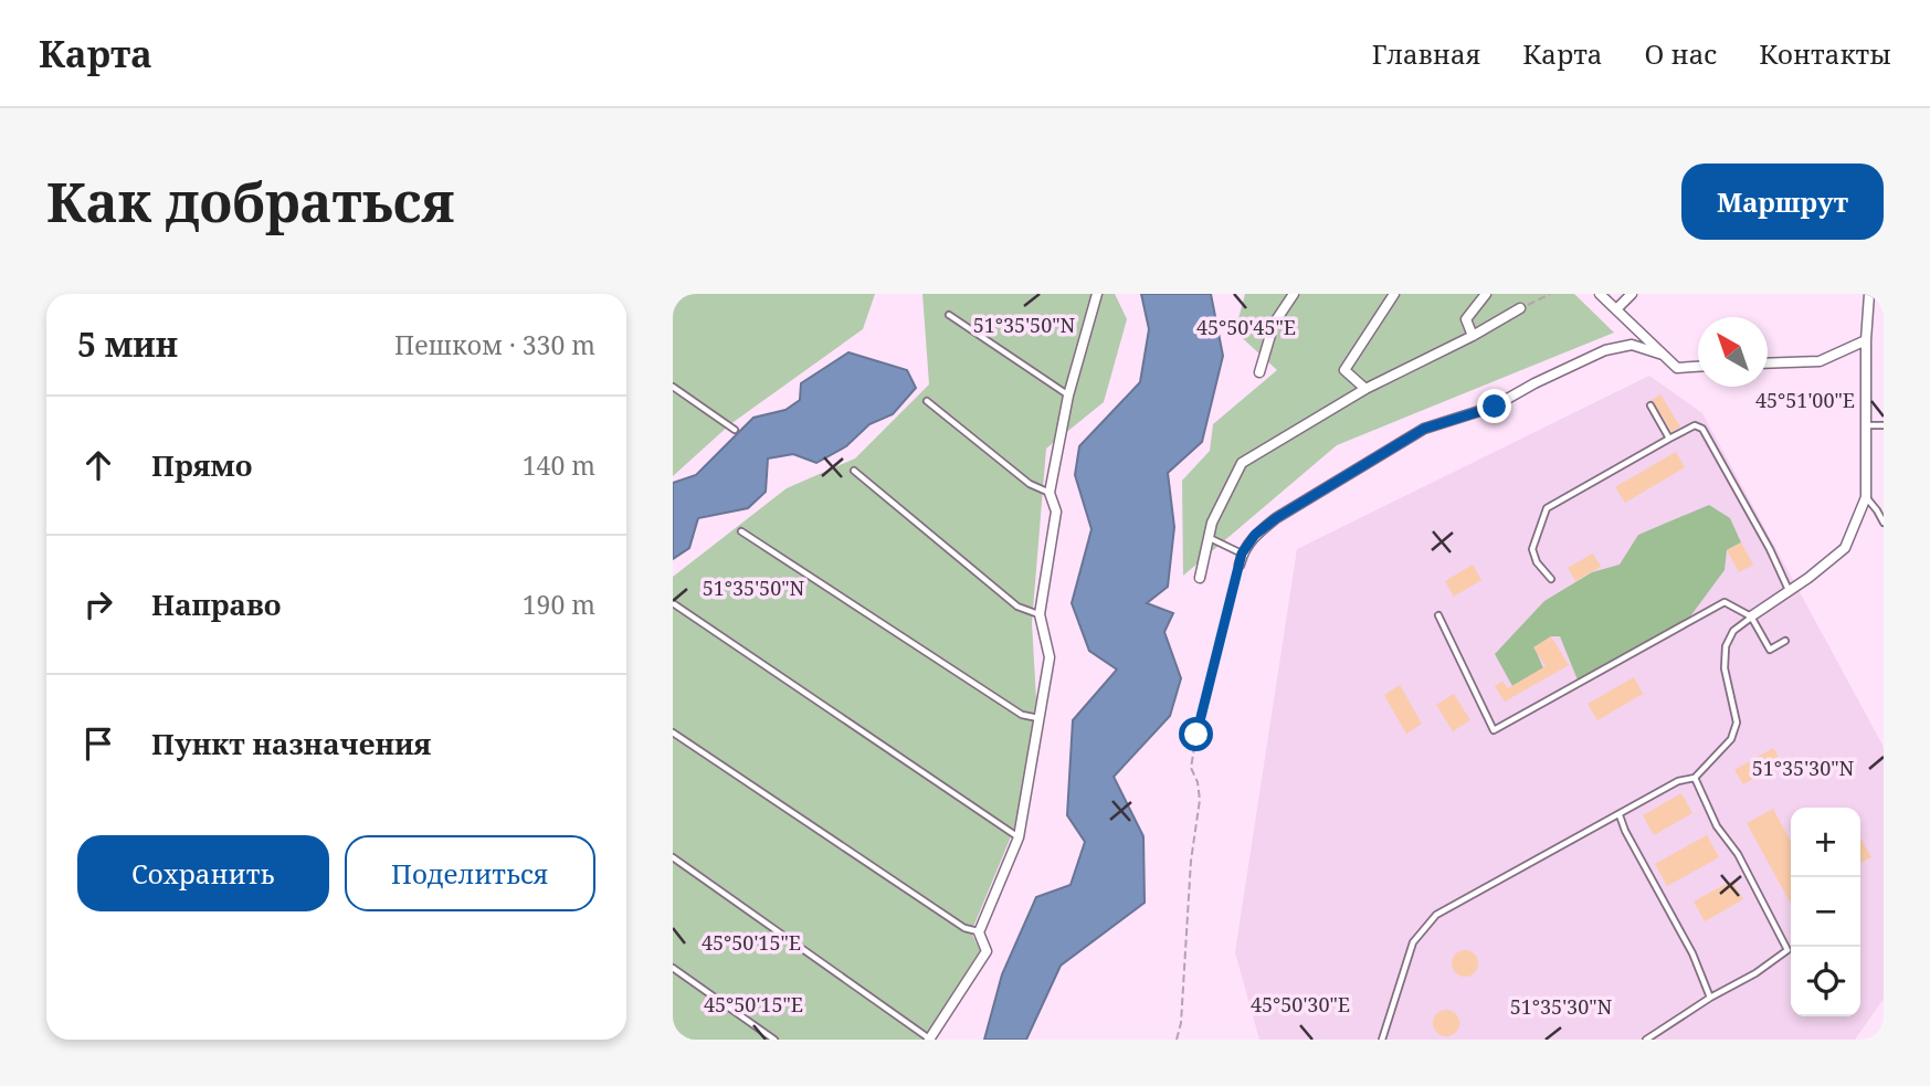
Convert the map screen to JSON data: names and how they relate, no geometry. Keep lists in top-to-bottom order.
{
  "north": "top left",
  "page": {
    "header": "Карта",
    "nav": [
      "Главная",
      "Карта",
      "О нас",
      "Контакты"
    ],
    "buttons": [
      "Маршрут",
      ["Сохранить", "Поделиться"]
    ],
    "title": "Как добраться",
    "heading": ["5 мин", "Пешком · 330 m"],
    "list": [
      ["Прямо", "140 m"],
      ["Направо", "190 m"],
      "Пункт назначения"
    ],
    "map_buttons": ["+", "−"]
  },
  "coordinates": [
    "51°35'50\"N",
    "45°50'45\"E",
    "45°51'00\"E",
    "51°35'30\"N",
    "45°50'15\"E",
    "45°50'30\"E"
  ]
}
